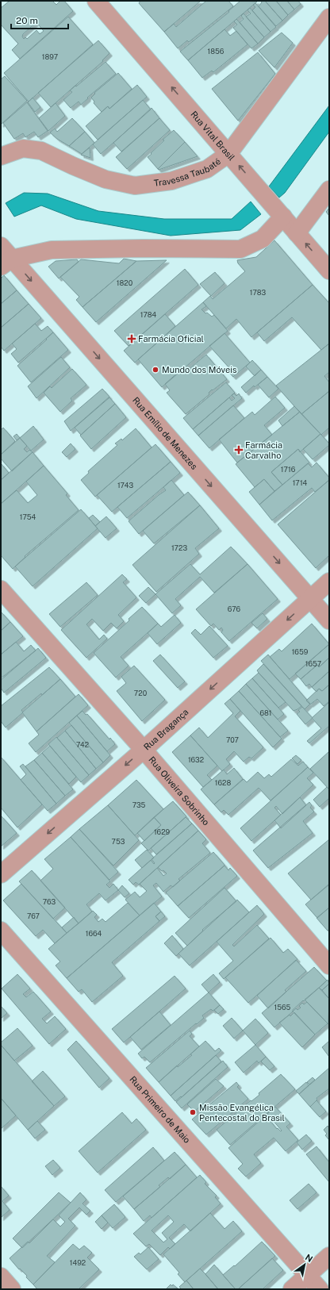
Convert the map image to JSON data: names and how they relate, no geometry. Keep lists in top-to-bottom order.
{
  "streets": {
    "street": [
      "Rua Vital Brasil",
      "Travessa Taubaté",
      "Rua Emílio de Menezes",
      "Rua Bragança",
      "Rua Oliveira Sobrinho",
      "Rua Primeiro de Maio"
    ]
  },
  "crossings": [
    ["Rua Vital Brasil", "Travessa Taubaté"],
    ["Rua Emílio de Menezes", "Rua Bragança"],
    ["Rua Bragança", "Rua Oliveira Sobrinho"]
  ],
  "one_way": ["Rua Vital Brasil", "Rua Emílio de Menezes", "Rua Bragança"],
  "places": {
    "health": ["Farmácia Oficial", "Farmácia Carvalho"],
    "other": ["Mundo dos Móveis", "Missão Evangélica Pentecostal do Brasil"]
  },
  "house_numbers": [
    "1856",
    "1897",
    "1820",
    "1783",
    "1784",
    "1716",
    "1714",
    "1743",
    "1754",
    "1723",
    "676",
    "1659",
    "1657",
    "720",
    "681",
    "707",
    "742",
    "1632",
    "1628",
    "735",
    "1629",
    "753",
    "763",
    "767",
    "1664",
    "1565",
    "1492"
  ],
  "scale_bar": "20 m",
  "north": "top right"
}
